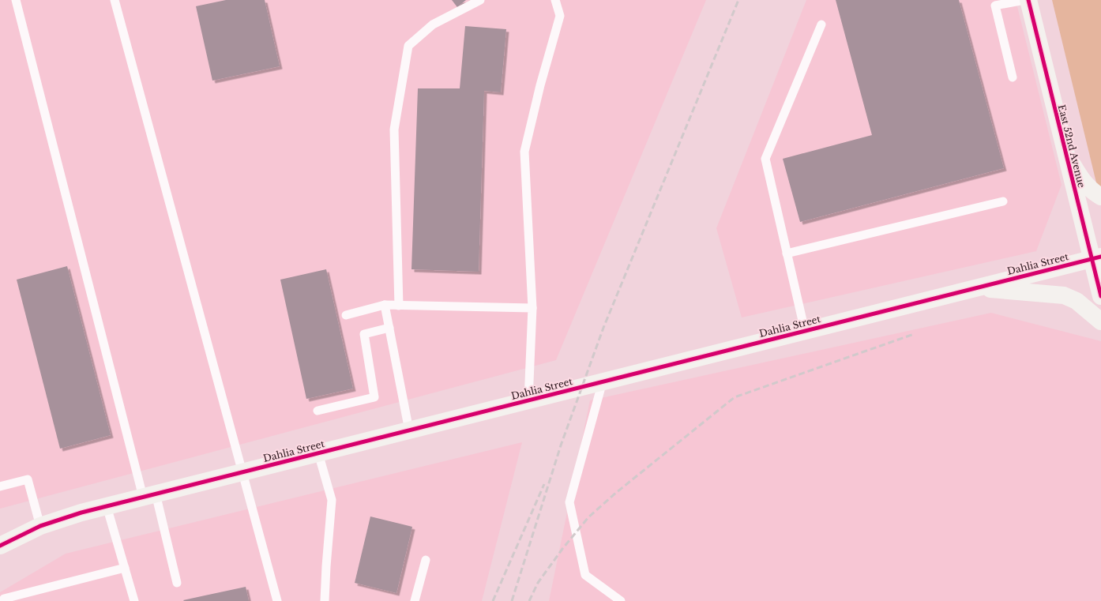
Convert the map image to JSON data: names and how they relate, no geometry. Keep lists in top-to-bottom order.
{
  "streets": {
    "street": ["East 52nd Avenue", "Dahlia Street"]
  },
  "crossings": [
    ["East 52nd Avenue", "Dahlia Street"]
  ]
}
